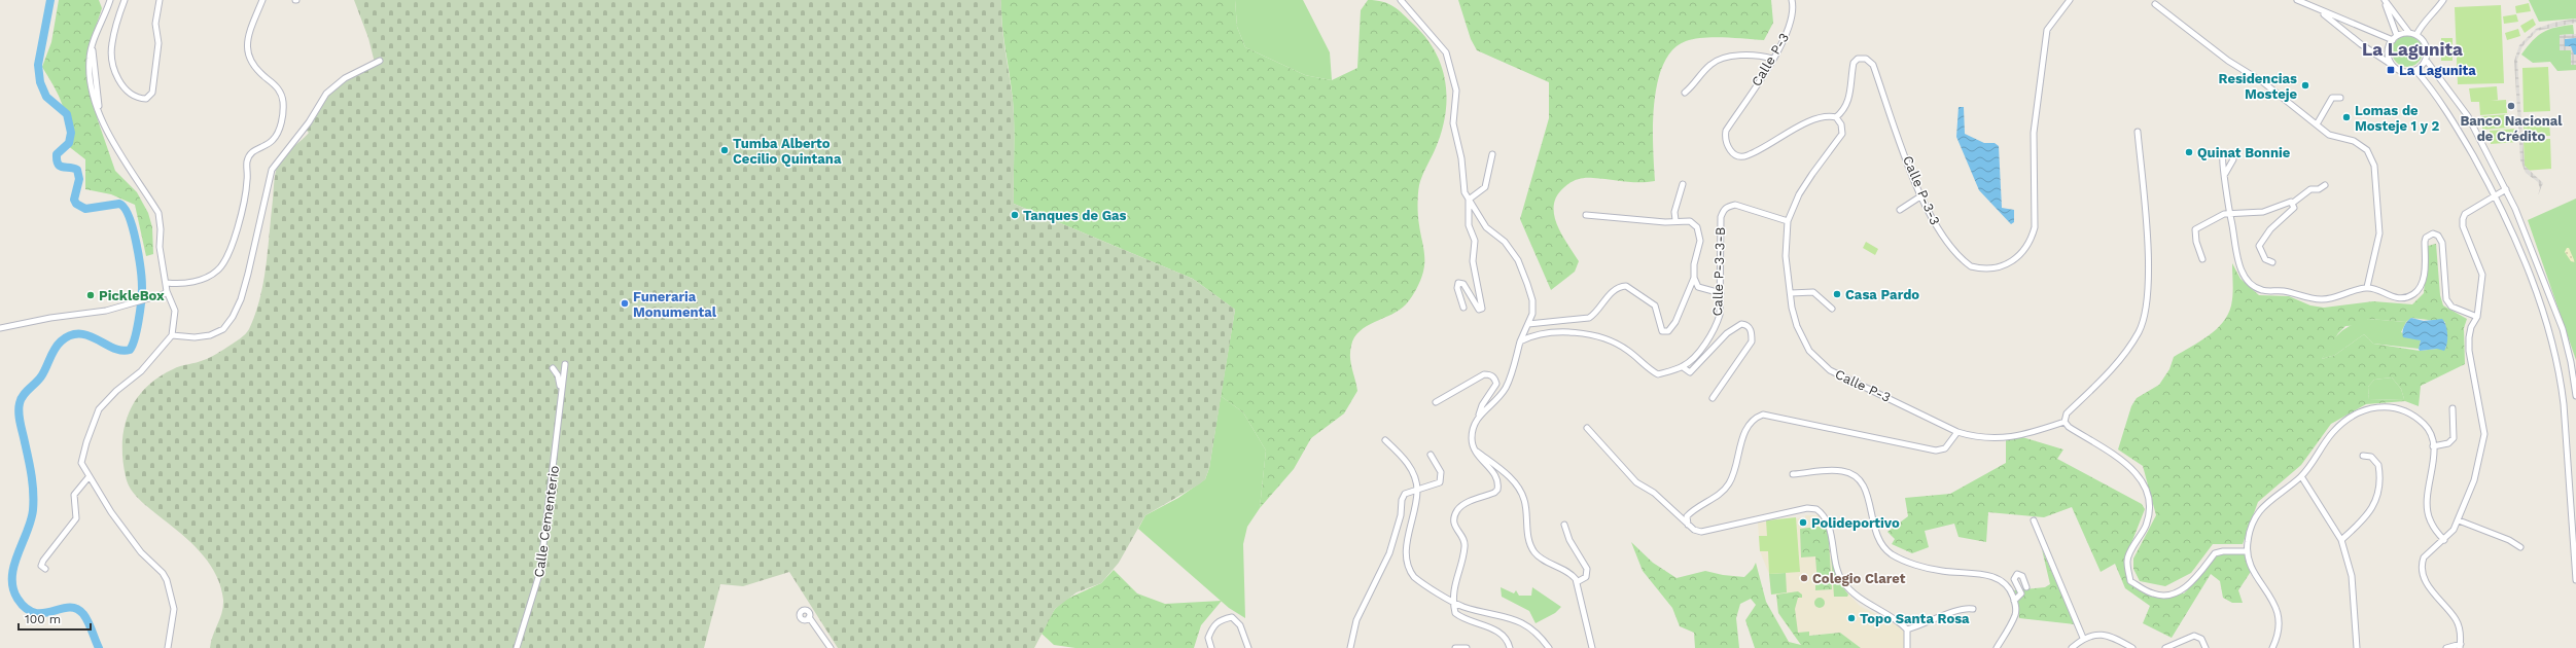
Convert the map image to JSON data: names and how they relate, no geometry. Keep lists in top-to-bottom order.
{
  "streets": {
    "street": [
      "Calle P-3",
      "Calle P-3-3",
      "Calle P-3-3-B",
      "Calle Cementerio"
    ]
  },
  "crossings": [
    ["Calle P-3", "Calle P-3-3"],
    ["Calle P-3", "Calle P-3-3-B"]
  ],
  "districts": ["La Lagunita"],
  "places": {
    "transit": ["La Lagunita"],
    "other": [
      "Residencias Mosteje",
      "Banco Nacional de Crédito",
      "Lomas de Mosteje 1 y 2",
      "Tumba Alberto Cecilio Quintana",
      "Quinat Bonnie",
      "Tanques de Gas",
      "Casa Pardo",
      "PickleBox",
      "Funeraria Monumental",
      "Polideportivo",
      "Colegio Claret",
      "Topo Santa Rosa"
    ]
  },
  "scale_bar": "100 m"
}
